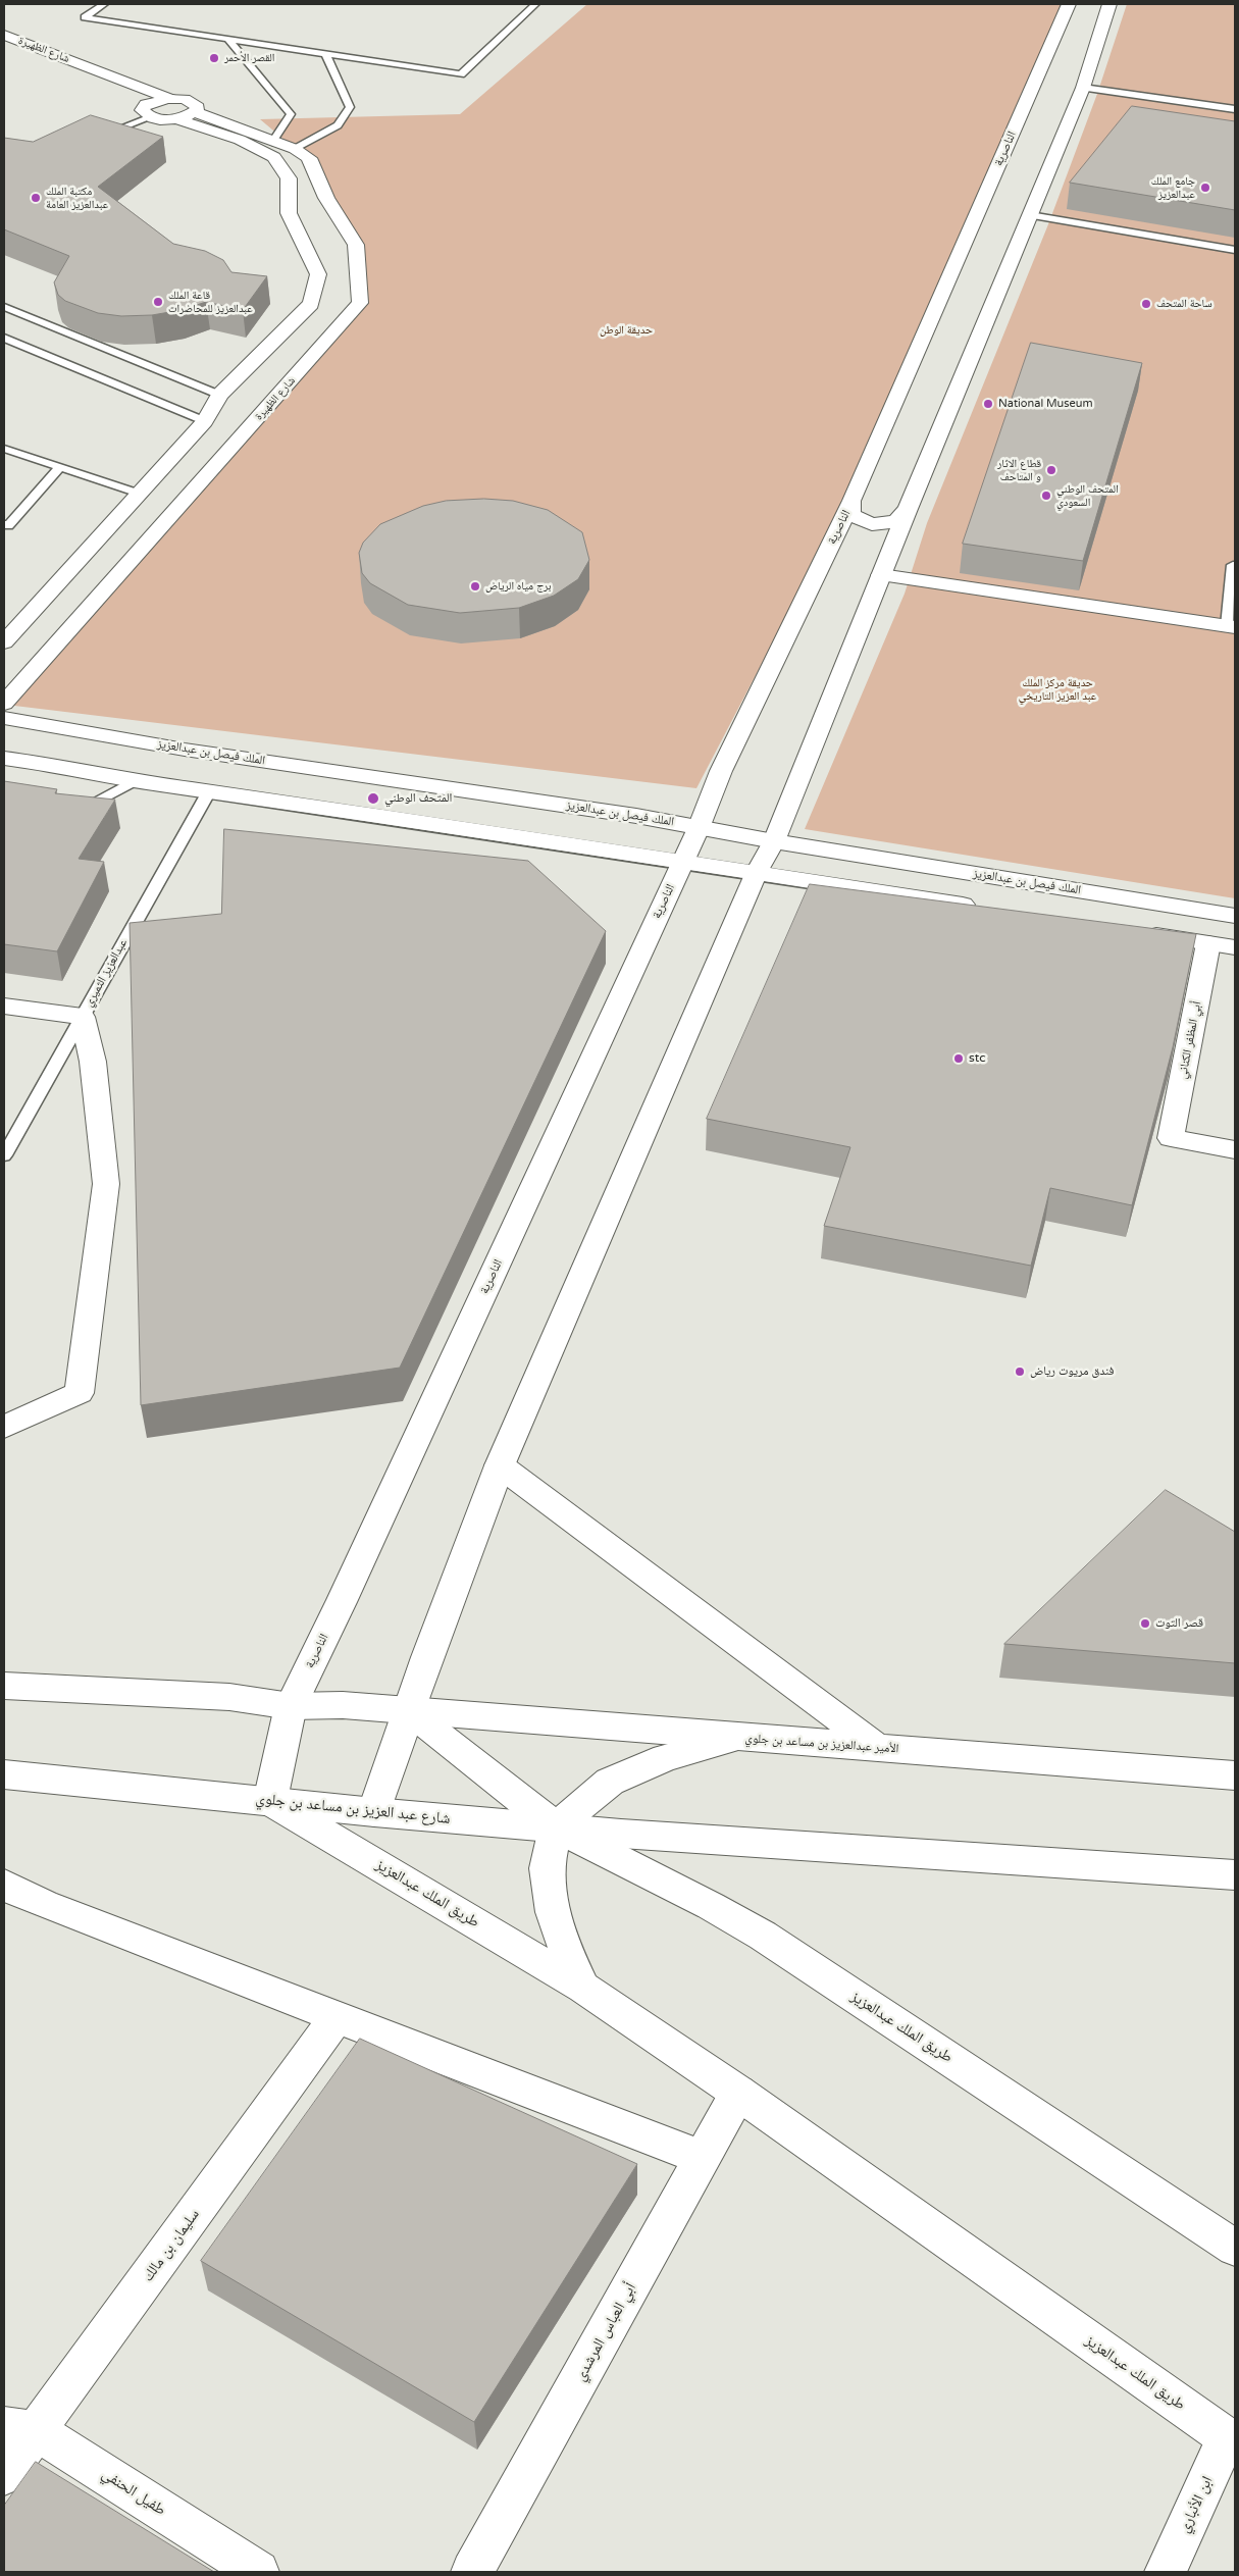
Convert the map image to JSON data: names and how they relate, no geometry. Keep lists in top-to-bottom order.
{
  "streets": {
    "main road": [
      "شارع الظهيرة",
      "الناصرية",
      "الملك فيصل بن عبدالعزيز",
      "أبي المظفر الكناني",
      "الأمير عبدالعزيز بن مساعد بن جلوي",
      "شارع عبد العزيز بن مساعد بن جلوي",
      "طريق الملك عبدالعزيز",
      "سليمان بن مالك",
      "أبي العباس المرشدي",
      "طفيل الحنفي",
      "ابن الأنباري"
    ],
    "lane": ["عبدالعزيز الثميري"]
  },
  "crossings": [
    ["الناصرية", "الملك فيصل بن عبدالعزيز"],
    ["الناصرية", "شارع عبد العزيز بن مساعد بن جلوي"],
    ["الناصرية", "طريق الملك عبدالعزيز"],
    ["شارع عبد العزيز بن مساعد بن جلوي", "طريق الملك عبدالعزيز"],
    ["طريق الملك عبدالعزيز", "أبي العباس المرشدي"],
    ["طريق الملك عبدالعزيز", "ابن الأنباري"],
    ["سليمان بن مالك", "طفيل الحنفي"]
  ],
  "parks": ["حديقة الوطن", "حديقة مركز الملك عبد العزيز التاريخي"],
  "places": [
    "القصر الأحمر",
    "جامع الملك عبدالعزيز",
    "مكتبة الملك عبدالعزيز العامة",
    "قاعة الملك عبدالعزيز للمحاضرات",
    "ساحة المتحف",
    "National Museum",
    "قطاع الاثار و المتاحف",
    "المتحف الوطني السعودي",
    "برج مياه الرياض",
    "المتحف الوطني",
    "stc",
    "فندق مريوت رياض",
    "قصر التوت"
  ]
}
